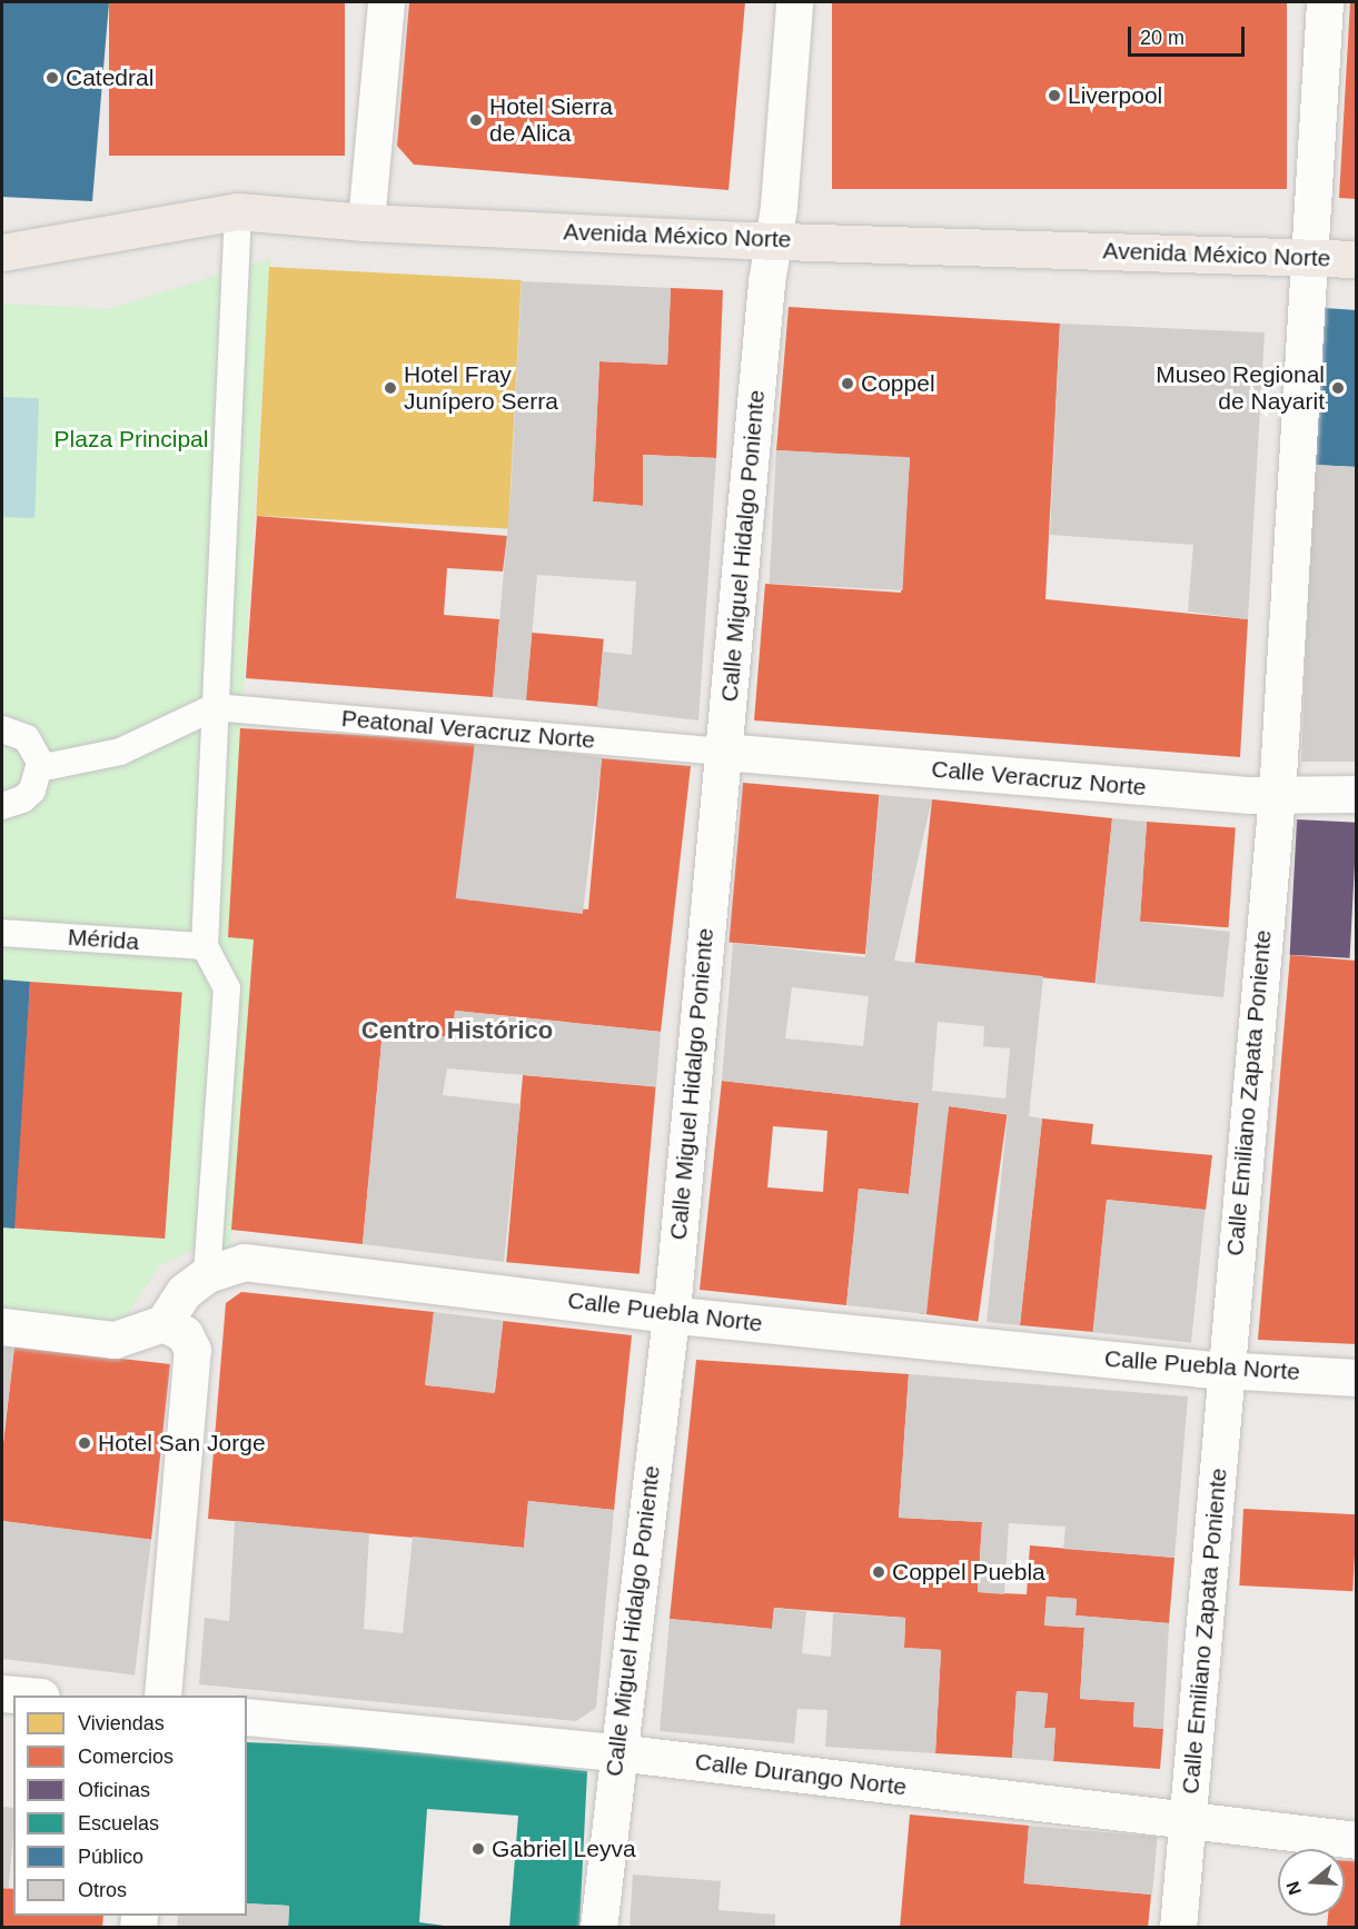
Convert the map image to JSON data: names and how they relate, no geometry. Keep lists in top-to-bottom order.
{
  "streets": {
    "main road": ["Avenida México Norte"],
    "street": [
      "Calle Miguel Hidalgo Poniente",
      "Peatonal Veracruz Norte",
      "Calle Veracruz Norte",
      "Mérida",
      "Calle Emiliano Zapata Poniente",
      "Calle Puebla Norte",
      "Calle Durango Norte"
    ]
  },
  "crossings": [
    ["Avenida México Norte", "Calle Miguel Hidalgo Poniente"],
    ["Avenida México Norte", "Calle Emiliano Zapata Poniente"],
    ["Calle Miguel Hidalgo Poniente", "Peatonal Veracruz Norte"],
    ["Calle Miguel Hidalgo Poniente", "Calle Veracruz Norte"],
    ["Calle Miguel Hidalgo Poniente", "Calle Puebla Norte"],
    ["Calle Miguel Hidalgo Poniente", "Calle Durango Norte"],
    ["Peatonal Veracruz Norte", "Calle Veracruz Norte"],
    ["Calle Veracruz Norte", "Calle Emiliano Zapata Poniente"],
    ["Calle Emiliano Zapata Poniente", "Calle Puebla Norte"],
    ["Calle Emiliano Zapata Poniente", "Calle Durango Norte"]
  ],
  "districts": ["Centro Histórico"],
  "parks": ["Plaza Principal"],
  "places": [
    "Catedral",
    "Liverpool",
    "Hotel Sierra de Alica",
    "Coppel",
    "Hotel Fray Junípero Serra",
    "Museo Regional de Nayarit",
    "Hotel San Jorge",
    "Coppel Puebla",
    "Gabriel Leyva"
  ],
  "legend": [
    "Viviendas",
    "Comercios",
    "Oficinas",
    "Escuelas",
    "Público",
    "Otros"
  ],
  "scale_bar": "20 m",
  "north": "left"
}
